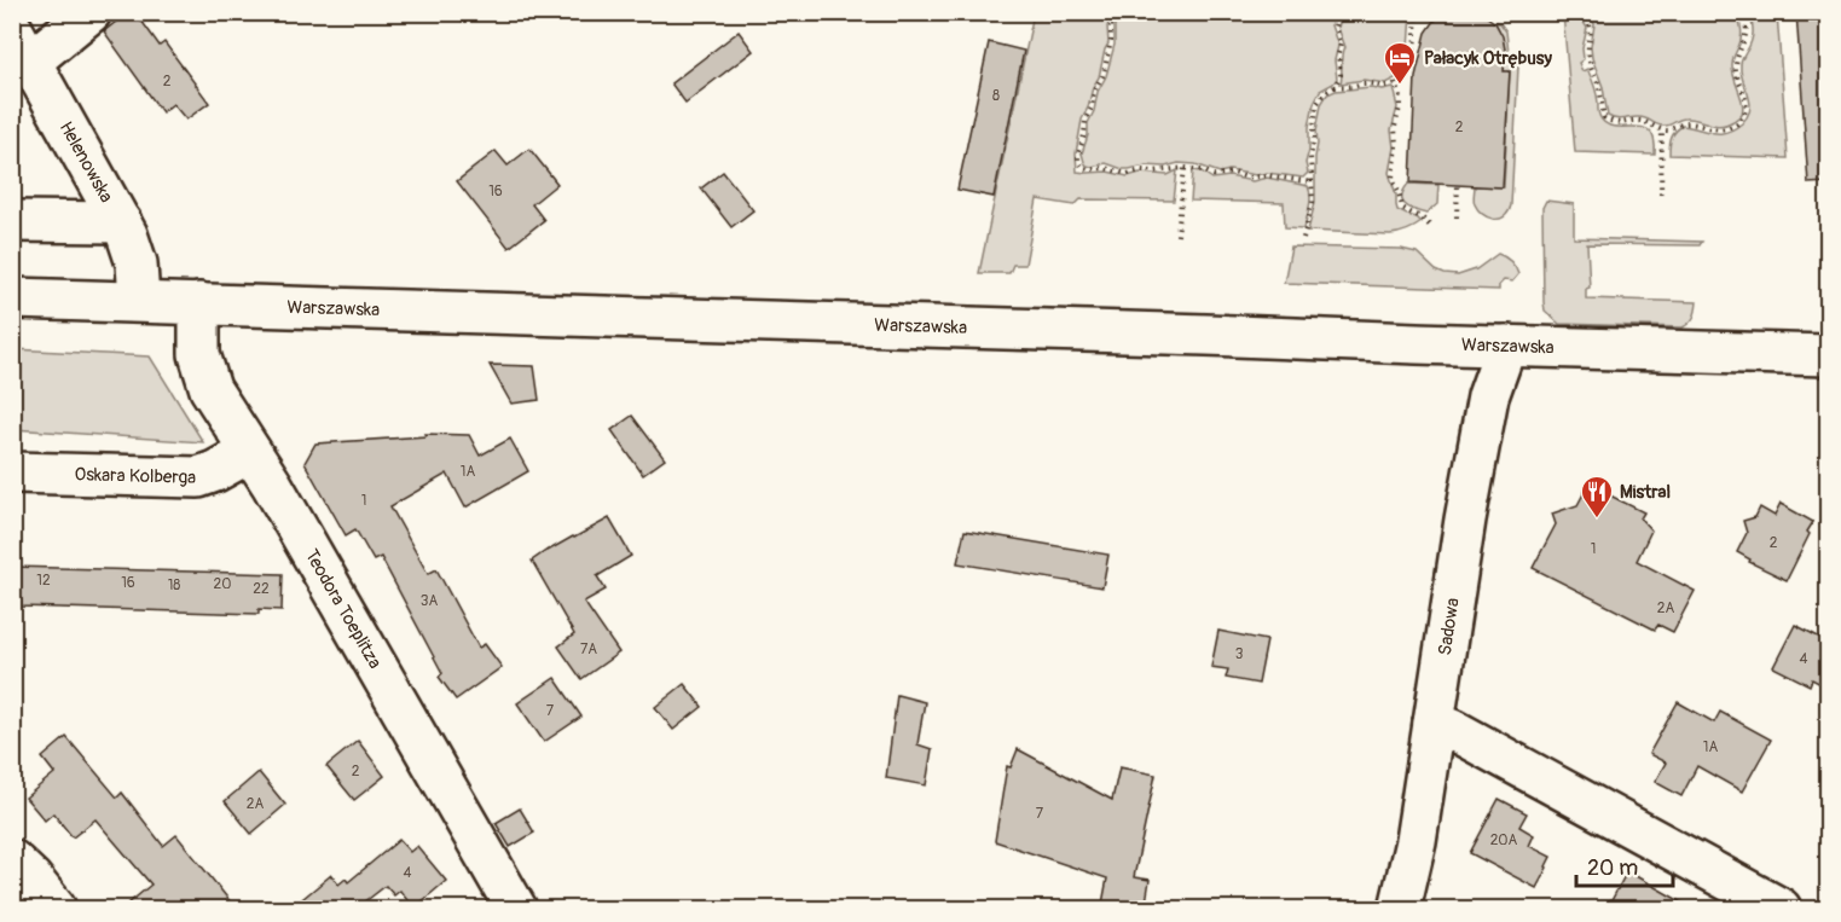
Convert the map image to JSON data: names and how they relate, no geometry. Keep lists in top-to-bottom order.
{
  "streets": {
    "street": [
      "Helenowska",
      "Warszawska",
      "Oskara Kolberga",
      "Teodora Toeplitza",
      "Sadowa"
    ]
  },
  "crossings": [
    ["Helenowska", "Warszawska"],
    ["Warszawska", "Teodora Toeplitza"],
    ["Warszawska", "Sadowa"],
    ["Oskara Kolberga", "Teodora Toeplitza"]
  ],
  "places": {
    "hotel": ["Pałacyk Otrębusy"],
    "restaurant": ["Mistral"]
  },
  "house_numbers": [
    "2",
    "8",
    "2",
    "16",
    "1A",
    "1",
    "2",
    "1",
    "12",
    "16",
    "20",
    "18",
    "22",
    "3A",
    "2A",
    "7A",
    "3",
    "4",
    "7",
    "1A",
    "2",
    "2A",
    "7",
    "20A",
    "4"
  ],
  "scale_bar": "20 m"
}
